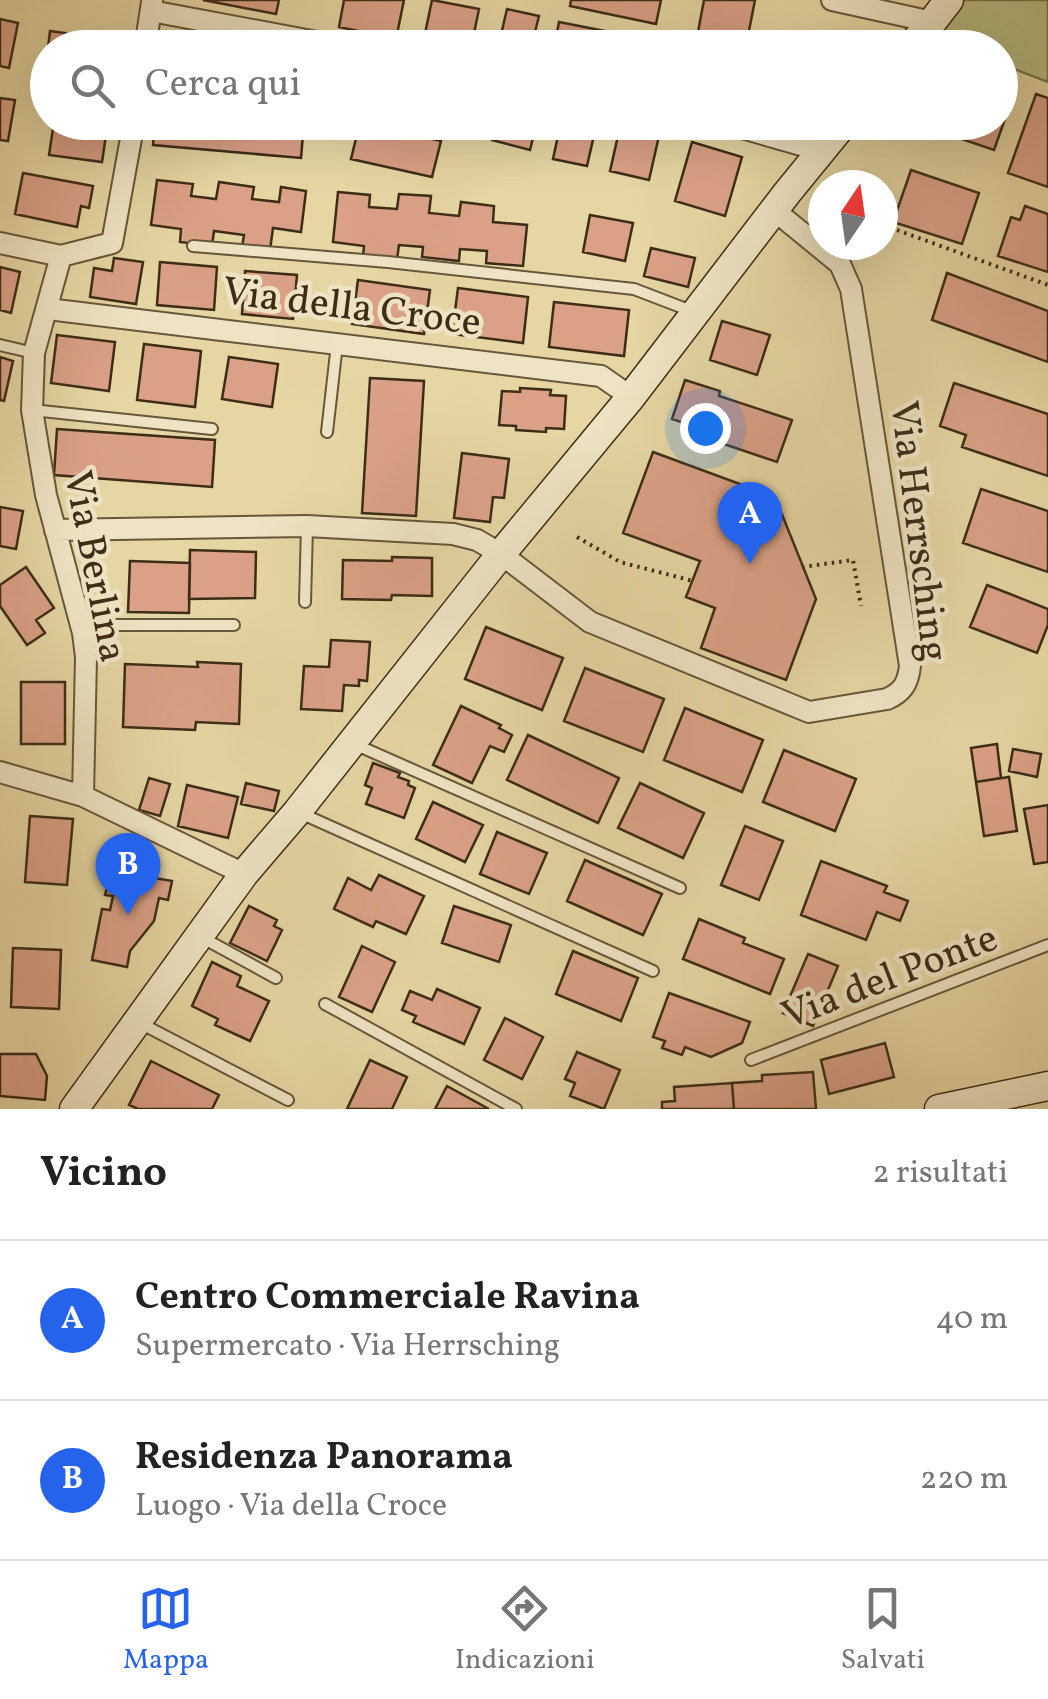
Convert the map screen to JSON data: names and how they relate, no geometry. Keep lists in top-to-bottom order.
{
  "streets": {
    "street": ["Via della Croce", "Via Herrsching", "Via Berlina"],
    "lane": ["Via del Ponte"]
  },
  "north": "top",
  "page": {
    "search": "Cerca qui",
    "pins": ["A", "B"],
    "heading": ["Vicino", "2 risultati"],
    "list": [
      {
        "mark": "A",
        "name": "Centro Commerciale Ravina",
        "note": "Supermercato · Via Herrsching",
        "value": "40 m"
      },
      {
        "mark": "B",
        "name": "Residenza Panorama",
        "note": "Luogo · Via della Croce",
        "value": "220 m"
      }
    ],
    "nav": ["Mappa", "Indicazioni", "Salvati"]
  }
}
